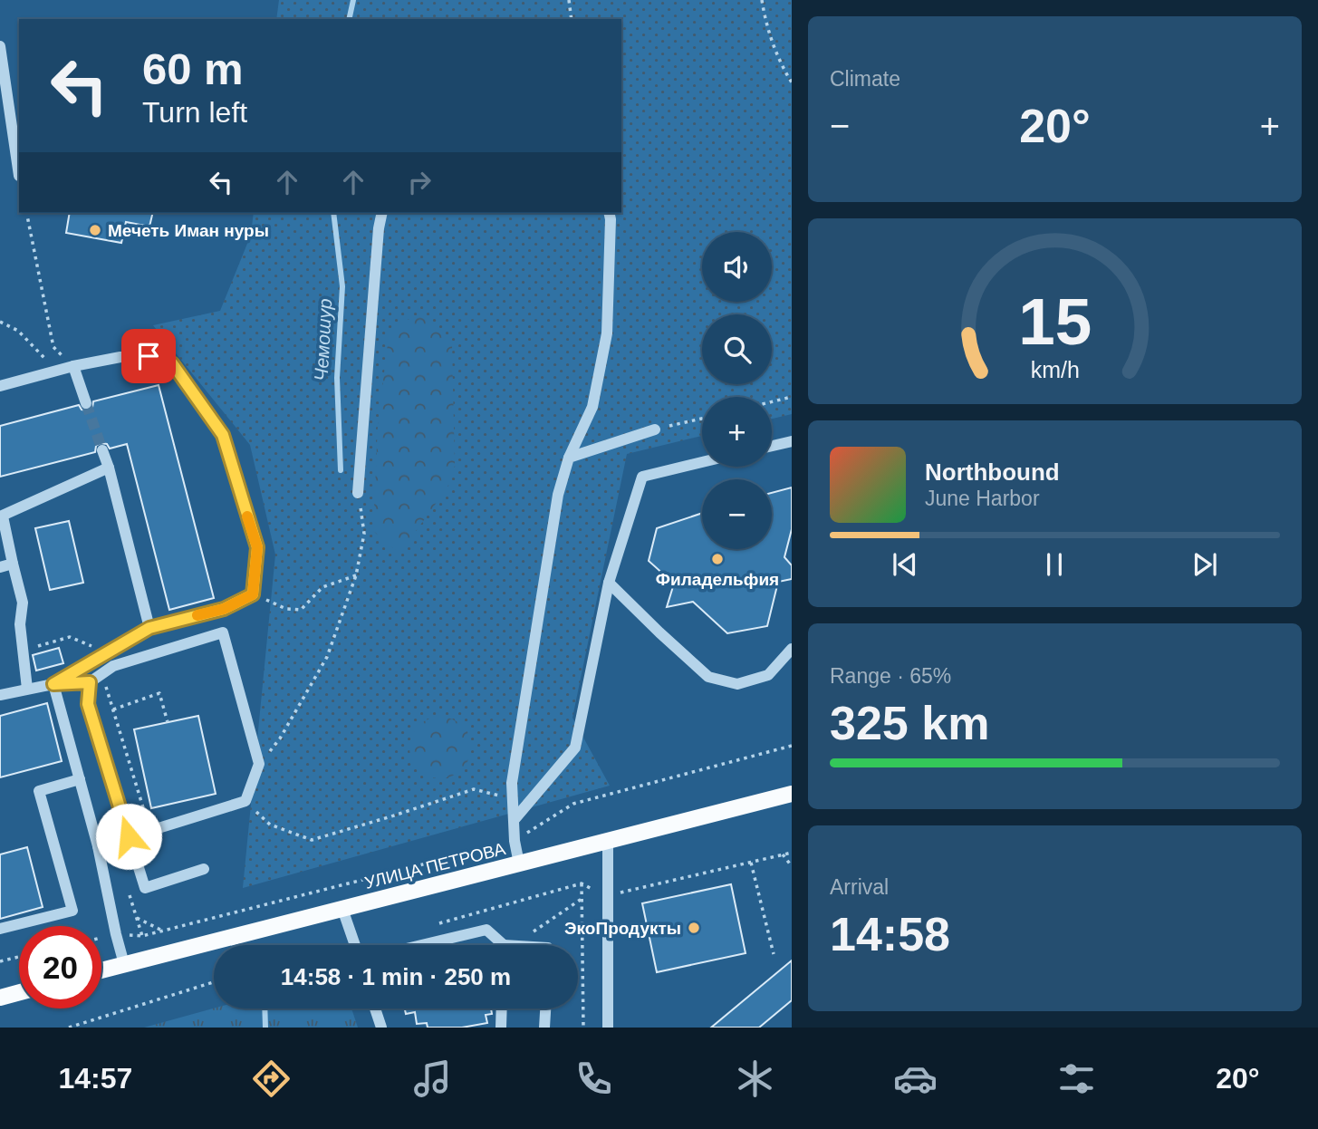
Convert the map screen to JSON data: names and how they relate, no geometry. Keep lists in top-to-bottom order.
{
  "streets": {
    "main road": ["УЛИЦА ПЕТРОВА"]
  },
  "water": ["Чемошур"],
  "places": ["Мечеть Иман нуры", "Филадельфия", "ЭкоПродукты"],
  "page": {
    "tile": [
      "Climate",
      ["Range · 65%", "325 km"],
      ["Arrival", "14:58"]
    ],
    "turn": ["60 m", "Turn left"],
    "heat": ["−", "20°", "+"],
    "map_buttons": ["+", "−"],
    "song": ["Northbound", "June Harbor"],
    "limit": "20",
    "trip": "14:58 · 1 min · 250 m",
    "tabs": ["14:57", "20°"],
    "gauge": ["15", "km/h"]
  }
}
